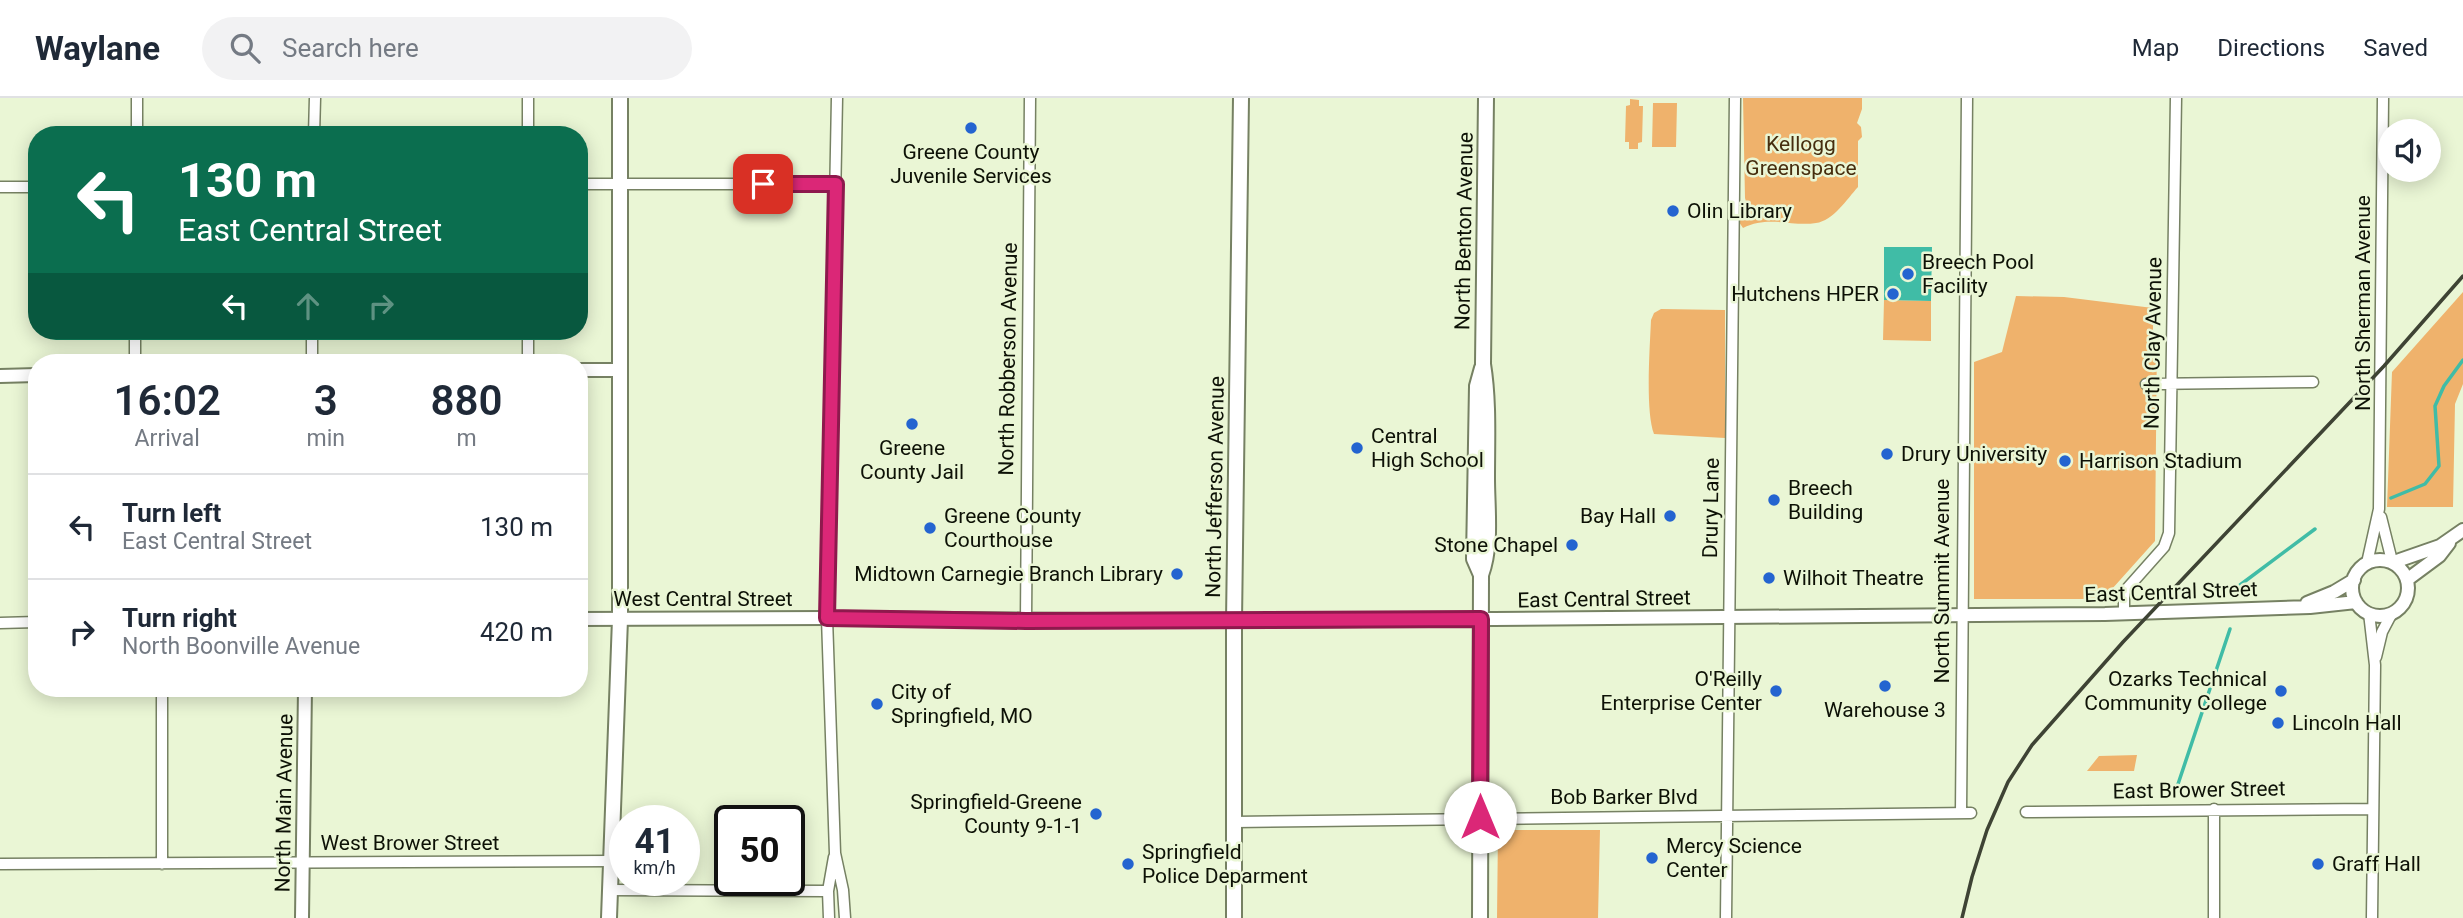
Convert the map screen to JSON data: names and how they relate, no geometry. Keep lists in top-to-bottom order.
{
  "streets": {
    "main road": ["North Benton Avenue", "North Jefferson Avenue"],
    "street": [
      "North Sherman Avenue",
      "North Clay Avenue",
      "North Robberson Avenue",
      "Drury Lane",
      "North Summit Avenue",
      "East Central Street",
      "West Central Street",
      "East Brower Street",
      "Bob Barker Blvd",
      "North Main Avenue",
      "West Brower Street"
    ]
  },
  "crossings": [
    ["North Benton Avenue", "East Central Street"],
    ["North Benton Avenue", "Bob Barker Blvd"],
    ["North Sherman Avenue", "East Central Street"],
    ["North Clay Avenue", "East Central Street"],
    ["North Robberson Avenue", "East Central Street"],
    ["North Jefferson Avenue", "East Central Street"],
    ["North Jefferson Avenue", "Bob Barker Blvd"],
    ["Drury Lane", "East Central Street"],
    ["Drury Lane", "Bob Barker Blvd"],
    ["North Summit Avenue", "East Central Street"],
    ["North Summit Avenue", "Bob Barker Blvd"],
    ["East Central Street", "West Central Street"],
    ["North Main Avenue", "West Brower Street"]
  ],
  "parks": ["Kellogg Greenspace"],
  "places": [
    "Greene County Juvenile Services",
    "Olin Library",
    "Breech Pool Facility",
    "Hutchens HPER",
    "Greene County Jail",
    "Central High School",
    "Drury University",
    "Harrison Stadium",
    "Breech Building",
    "Bay Hall",
    "Greene County Courthouse",
    "Stone Chapel",
    "Midtown Carnegie Branch Library",
    "Wilhoit Theatre",
    "Warehouse 3",
    "O'Reilly Enterprise Center",
    "Ozarks Technical Community College",
    "City of Springfield, MO",
    "Lincoln Hall",
    "Springfield-Greene County 9-1-1",
    "Mercy Science Center",
    "Springfield Police Deparment",
    "Graff Hall"
  ],
  "page": {
    "header": "Waylane",
    "search": "Search here",
    "nav": ["Map", "Directions", "Saved"],
    "turn": ["130 m", "East Central Street"],
    "eta": [
      "16:02",
      "Arrival",
      "3",
      "min",
      "880",
      "m"
    ],
    "list": [
      {
        "name": "Turn left",
        "note": "East Central Street",
        "value": "130 m"
      },
      {
        "name": "Turn right",
        "note": "North Boonville Avenue",
        "value": "420 m"
      }
    ],
    "speed": "41 km/h",
    "limit": "50"
  }
}
